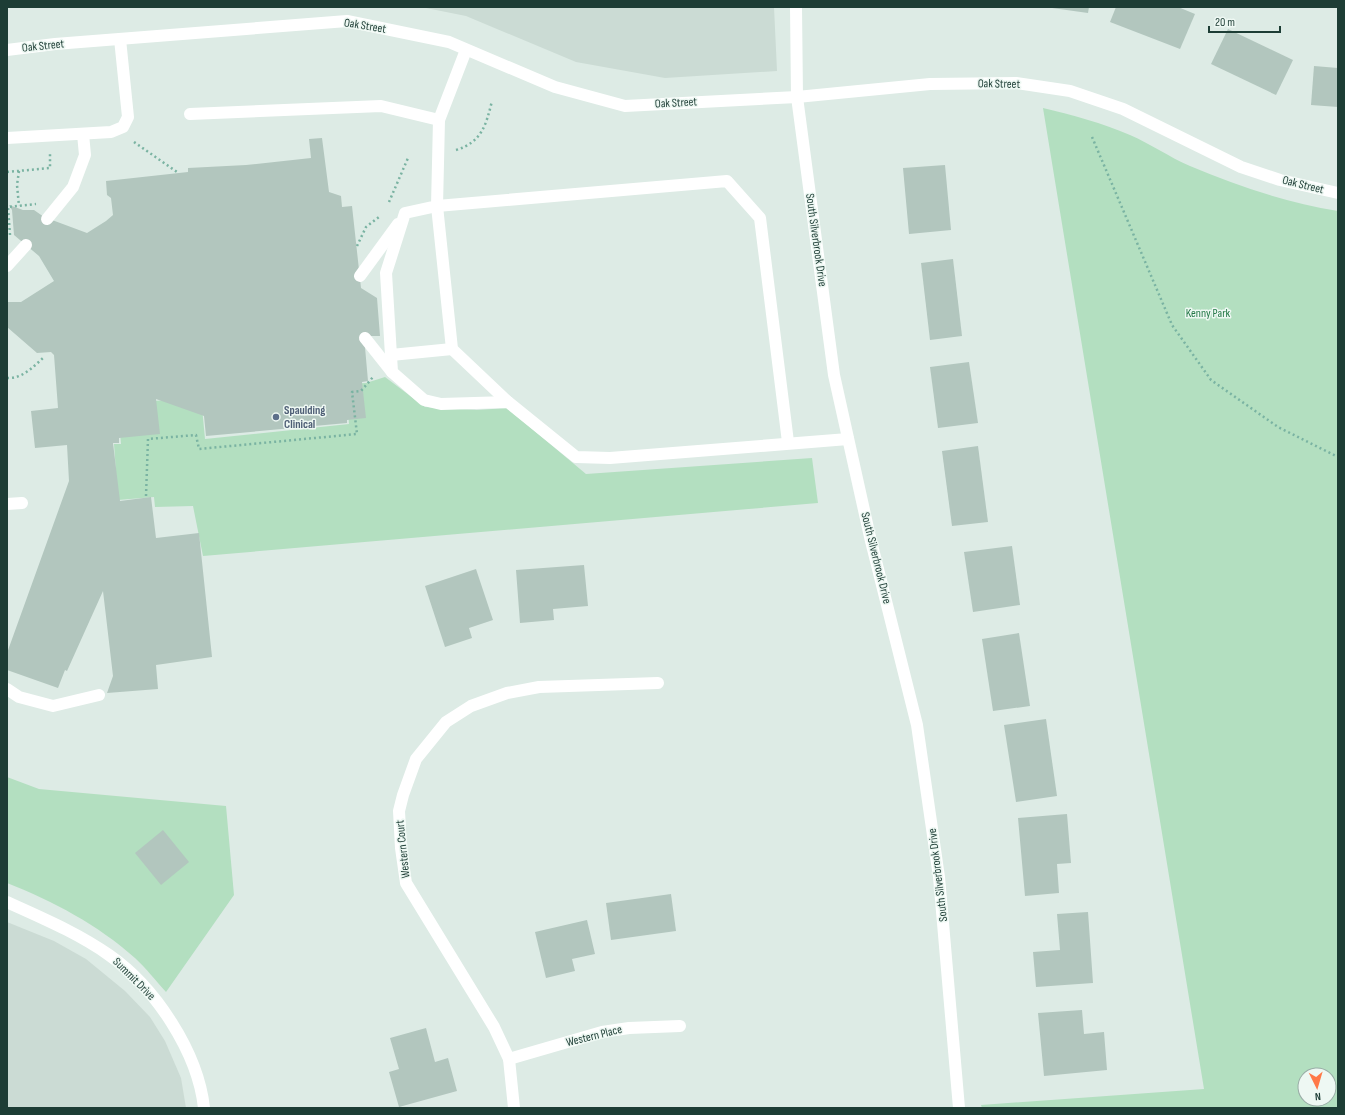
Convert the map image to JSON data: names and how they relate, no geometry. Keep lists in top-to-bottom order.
{
  "streets": {
    "street": [
      "Oak Street",
      "South Silverbrook Drive",
      "Western Court",
      "Summit Drive",
      "Western Place"
    ]
  },
  "crossings": [
    ["Oak Street", "South Silverbrook Drive"],
    ["Western Court", "Western Place"]
  ],
  "parks": ["Kenny Park"],
  "places": ["Spaulding Clinical"],
  "scale_bar": "20 m",
  "north": "bottom"
}
